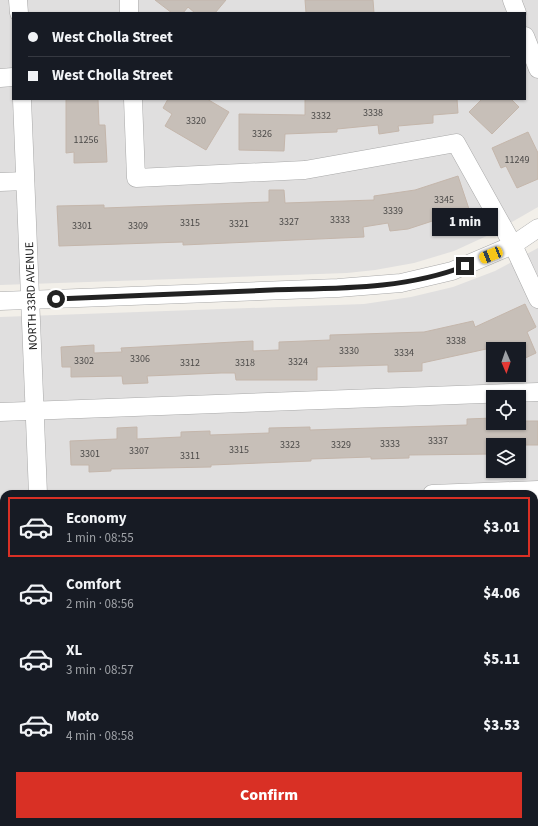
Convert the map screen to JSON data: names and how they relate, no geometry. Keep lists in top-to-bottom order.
{
  "streets": {
    "street": ["NORTH 33RD AVENUE"]
  },
  "house_numbers": [
    "3338",
    "3332",
    "3320",
    "3326",
    "11256",
    "11249",
    "3345",
    "3339",
    "3333",
    "3327",
    "3315",
    "3321",
    "3301",
    "3309",
    "3338",
    "3330",
    "3334",
    "3306",
    "3302",
    "3324",
    "3312",
    "3318",
    "3337",
    "3333",
    "3323",
    "3329",
    "3315",
    "3307",
    "3301",
    "3311"
  ],
  "north": "bottom",
  "page": {
    "banner": ["West Cholla Street", "West Cholla Street"],
    "bubble": "1 min",
    "list": [
      {
        "name": "Economy",
        "note": "1 min · 08:55",
        "value": "$3.01"
      },
      {
        "name": "Comfort",
        "note": "2 min · 08:56",
        "value": "$4.06"
      },
      {
        "name": "XL",
        "note": "3 min · 08:57",
        "value": "$5.11"
      },
      {
        "name": "Moto",
        "note": "4 min · 08:58",
        "value": "$3.53"
      }
    ],
    "buttons": "Confirm"
  }
}
